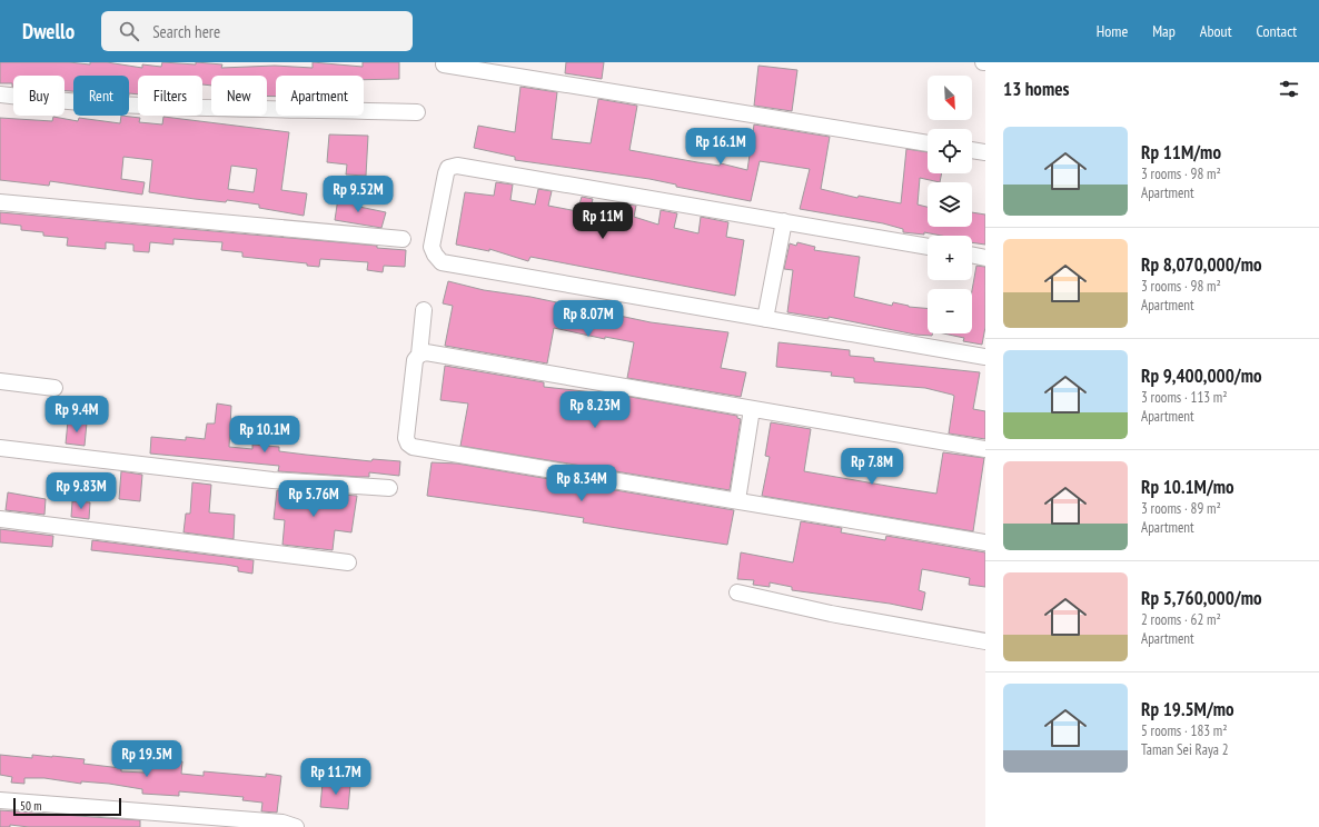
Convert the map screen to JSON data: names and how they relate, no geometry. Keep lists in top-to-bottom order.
{
  "scale_bar": "50 m",
  "north": "bottom right",
  "page": {
    "header": "Dwello",
    "search": "Search here",
    "nav": [
      "Home",
      "Map",
      "About",
      "Contact"
    ],
    "heading": "13 homes",
    "map_buttons": ["+", "−"],
    "chip": [
      "Buy",
      "Rent",
      "Filters",
      "New",
      "Apartment"
    ],
    "list": [
      {
        "name": "Rp 11M/mo",
        "note": "3 rooms · 98 m² · Apartment"
      },
      {
        "name": "Rp 8,070,000/mo",
        "note": "3 rooms · 98 m² · Apartment"
      },
      {
        "name": "Rp 9,400,000/mo",
        "note": "3 rooms · 113 m² · Apartment"
      },
      {
        "name": "Rp 10.1M/mo",
        "note": "3 rooms · 89 m² · Apartment"
      },
      {
        "name": "Rp 5,760,000/mo",
        "note": "2 rooms · 62 m² · Apartment"
      },
      {
        "name": "Rp 19.5M/mo",
        "note": "5 rooms · 183 m² · Taman Sei Raya 2"
      }
    ],
    "price": [
      "Rp 16.1M",
      "Rp 9.52M",
      "Rp 11M",
      "Rp 8.07M",
      "Rp 8.23M",
      "Rp 9.4M",
      "Rp 10.1M",
      "Rp 7.8M",
      "Rp 8.34M",
      "Rp 9.83M",
      "Rp 5.76M",
      "Rp 19.5M",
      "Rp 11.7M"
    ],
    "scale": "50 m"
  }
}
